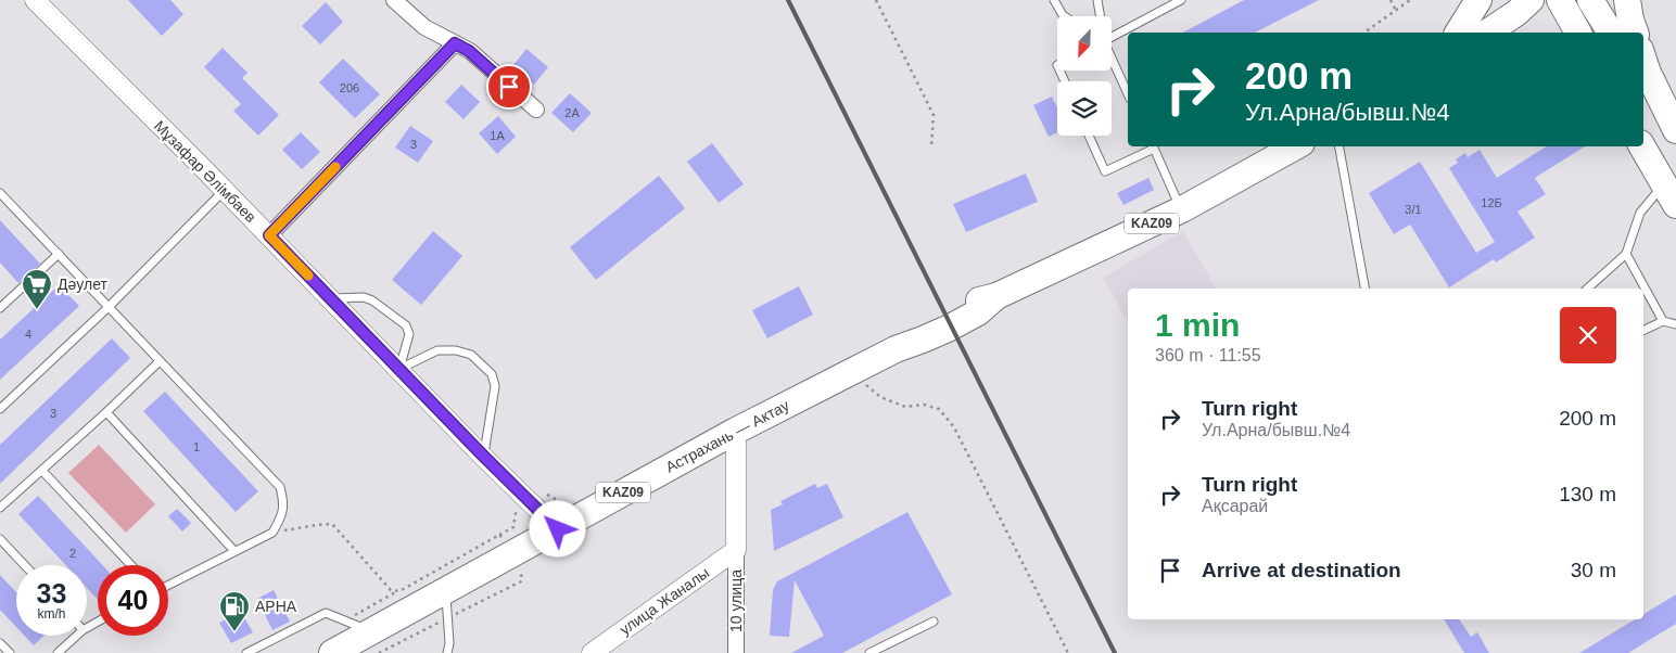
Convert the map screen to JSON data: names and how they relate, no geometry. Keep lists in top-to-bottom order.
{
  "streets": {
    "highway": ["KAZ09", "Астрахань — Актау"],
    "street": ["Мұзафар Әлімбаев", "улица Жаналы", "10 улица"]
  },
  "crossings": [
    ["Мұзафар Әлімбаев", "Астрахань — Актау"],
    ["улица Жаналы", "10 улица"]
  ],
  "places": {
    "supermarket": ["Дәулет"],
    "fuel station": ["АРНА"]
  },
  "house_numbers": [
    "206",
    "2А",
    "1А",
    "3",
    "12Б",
    "3/1",
    "4",
    "3",
    "1",
    "2"
  ],
  "north": "bottom left",
  "page": {
    "turn": ["200 m", "Ул.Арна/бывш.№4"],
    "heading": ["1 min", "360 m · 11:55"],
    "list": [
      {
        "name": "Turn right",
        "note": "Ул.Арна/бывш.№4",
        "value": "200 m"
      },
      {
        "name": "Turn right",
        "note": "Ақсарай",
        "value": "130 m"
      },
      {
        "name": "Arrive at destination",
        "value": "30 m"
      }
    ],
    "speed": "33 km/h",
    "limit": "40"
  }
}
